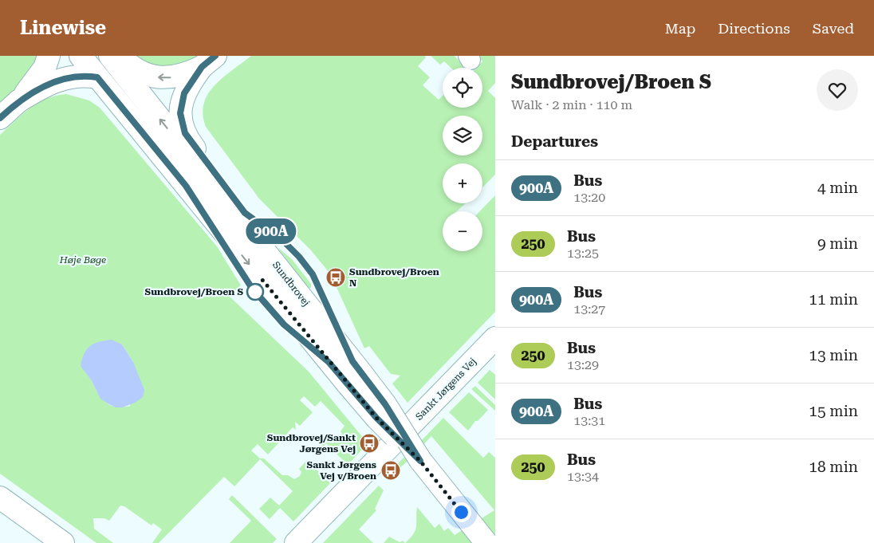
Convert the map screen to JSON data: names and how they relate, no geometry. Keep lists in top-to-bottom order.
{
  "streets": {
    "main road": ["Sundbrovej", "Sankt Jørgens Vej"]
  },
  "parks": ["Høje Bøge"],
  "places": {
    "bus stop": ["Sundbrovej/Broen N", "Sundbrovej/Sankt Jørgens Vej", "Sankt Jørgens Vej v/Broen"],
    "other": ["Sundbrovej/Broen S"]
  },
  "lines": ["bus line 900A"],
  "page": {
    "header": "Linewise",
    "nav": ["Map", "Directions", "Saved"],
    "on_map": "900A",
    "heading": [
      ["Sundbrovej/Broen S", "Walk · 2 min · 110 m"],
      "Departures"
    ],
    "map_buttons": ["+", "−"],
    "list": [
      {
        "mark": "900A",
        "name": "Bus",
        "note": "13:20",
        "value": "4 min"
      },
      {
        "mark": "250",
        "name": "Bus",
        "note": "13:25",
        "value": "9 min"
      },
      {
        "mark": "900A",
        "name": "Bus",
        "note": "13:27",
        "value": "11 min"
      },
      {
        "mark": "250",
        "name": "Bus",
        "note": "13:29",
        "value": "13 min"
      },
      {
        "mark": "900A",
        "name": "Bus",
        "note": "13:31",
        "value": "15 min"
      },
      {
        "mark": "250",
        "name": "Bus",
        "note": "13:34",
        "value": "18 min"
      }
    ]
  }
}
